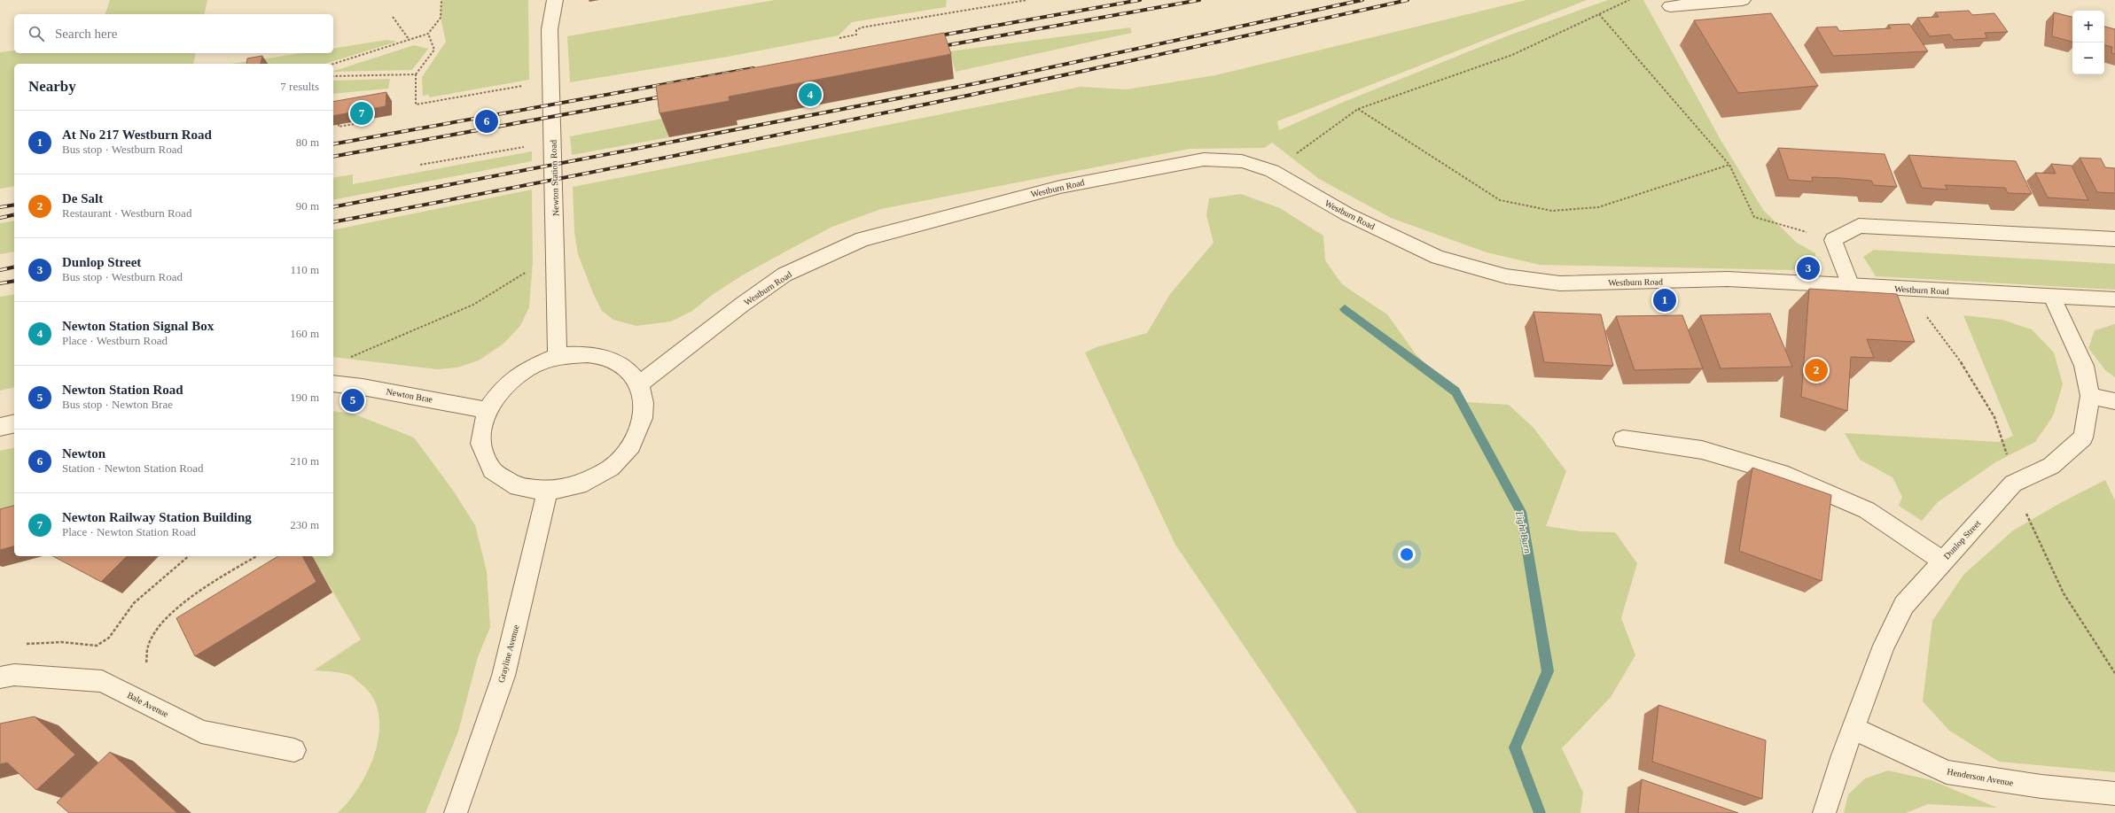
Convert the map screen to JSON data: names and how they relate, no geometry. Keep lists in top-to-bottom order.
{
  "streets": {
    "street": [
      "Newton Station Road",
      "Westburn Road",
      "Newton Brae",
      "Dunlop Street",
      "Grayline Avenue",
      "Bale Avenue",
      "Henderson Avenue"
    ]
  },
  "crossings": [
    ["Westburn Road", "Dunlop Street"],
    ["Dunlop Street", "Henderson Avenue"]
  ],
  "water": ["Light Burn"],
  "page": {
    "map_buttons": ["+", "−"],
    "search": "Search here",
    "heading": ["Nearby", "7 results"],
    "pins": [
      "4",
      "7",
      "6",
      "3",
      "1",
      "2",
      "5"
    ],
    "list": [
      {
        "mark": "1",
        "name": "At No 217 Westburn Road",
        "note": "Bus stop · Westburn Road",
        "value": "80 m"
      },
      {
        "mark": "2",
        "name": "De Salt",
        "note": "Restaurant · Westburn Road",
        "value": "90 m"
      },
      {
        "mark": "3",
        "name": "Dunlop Street",
        "note": "Bus stop · Westburn Road",
        "value": "110 m"
      },
      {
        "mark": "4",
        "name": "Newton Station Signal Box",
        "note": "Place · Westburn Road",
        "value": "160 m"
      },
      {
        "mark": "5",
        "name": "Newton Station Road",
        "note": "Bus stop · Newton Brae",
        "value": "190 m"
      },
      {
        "mark": "6",
        "name": "Newton",
        "note": "Station · Newton Station Road",
        "value": "210 m"
      },
      {
        "mark": "7",
        "name": "Newton Railway Station Building",
        "note": "Place · Newton Station Road",
        "value": "230 m"
      }
    ]
  }
}
